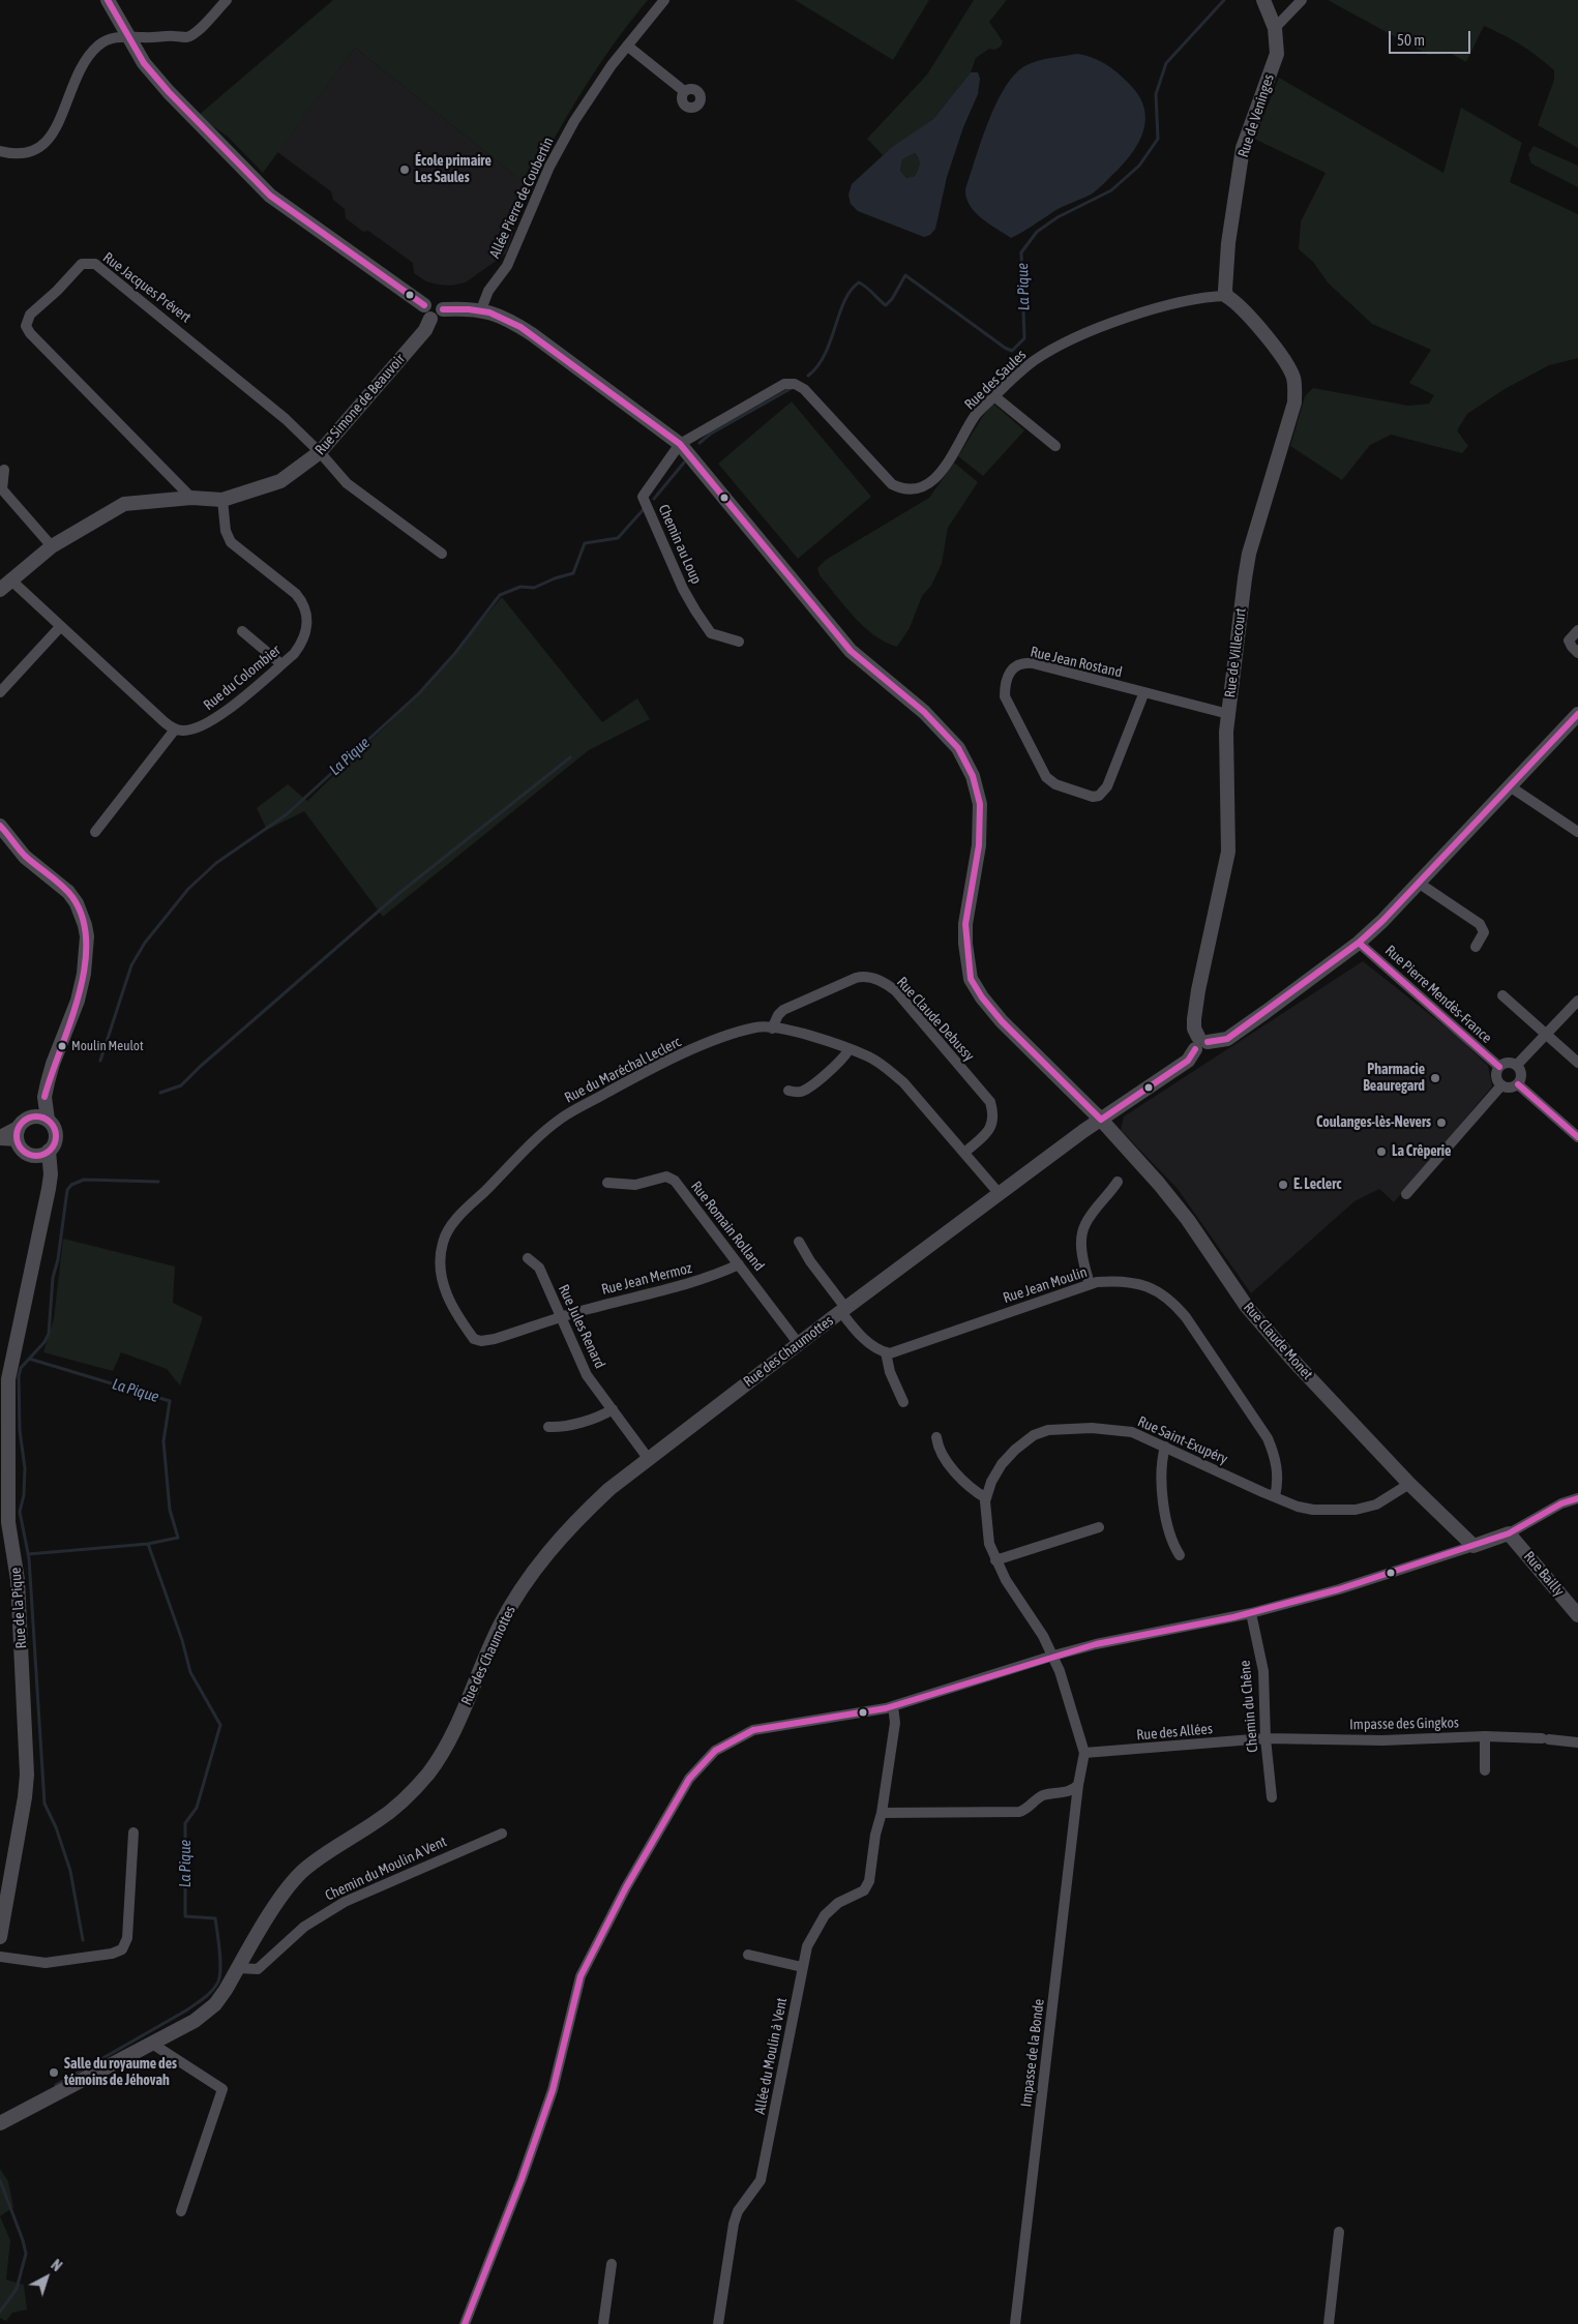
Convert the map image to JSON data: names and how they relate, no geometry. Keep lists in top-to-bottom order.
{
  "streets": {
    "street": [
      "Rue de Veninges",
      "Allée Pierre de Coubertin",
      "Rue Jacques Prévert",
      "Rue des Saules",
      "Rue Simone de Beauvoir",
      "Chemin au Loup",
      "Rue de Villecourt",
      "Rue Jean Rostand",
      "Rue du Colombier",
      "Rue Pierre Mendès-France",
      "Rue Claude Debussy",
      "Rue du Maréchal Leclerc",
      "Rue Romain Rolland",
      "Rue Jean Mermoz",
      "Rue Jean Moulin",
      "Rue Jules Renard",
      "Rue Claude Monet",
      "Rue des Chaumottes",
      "Rue Saint-Exupéry",
      "Rue Bailly",
      "Rue de la Pique",
      "Chemin du Chêne",
      "Impasse des Gingkos",
      "Rue des Allées",
      "Chemin du Moulin A Vent",
      "Impasse de la Bonde",
      "Allée du Moulin à Vent"
    ]
  },
  "crossings": [
    ["Rue de Veninges", "Rue des Saules"],
    ["Rue de Veninges", "Rue de Villecourt"],
    ["Allée Pierre de Coubertin", "Rue Claude Monet"],
    ["Rue Jacques Prévert", "Rue Simone de Beauvoir"],
    ["Rue des Saules", "Chemin au Loup"],
    ["Rue des Saules", "Rue de Villecourt"],
    ["Rue des Saules", "Rue Claude Monet"],
    ["Rue Simone de Beauvoir", "Rue du Colombier"],
    ["Rue Simone de Beauvoir", "Rue Claude Monet"],
    ["Chemin au Loup", "Rue Claude Monet"],
    ["Rue de Villecourt", "Rue Jean Rostand"],
    ["Rue de Villecourt", "Rue des Chaumottes"],
    ["Rue Claude Debussy", "Rue du Maréchal Leclerc"],
    ["Rue du Maréchal Leclerc", "Rue Jean Mermoz"],
    ["Rue du Maréchal Leclerc", "Rue Jules Renard"],
    ["Rue du Maréchal Leclerc", "Rue des Chaumottes"],
    ["Rue Romain Rolland", "Rue Jean Mermoz"],
    ["Rue Romain Rolland", "Rue des Chaumottes"],
    ["Rue Jean Mermoz", "Rue Jules Renard"],
    ["Rue Jean Moulin", "Rue Saint-Exupéry"],
    ["Rue Jules Renard", "Rue des Chaumottes"],
    ["Rue Claude Monet", "Rue des Chaumottes"],
    ["Rue Claude Monet", "Rue Saint-Exupéry"],
    ["Rue des Chaumottes", "Chemin du Moulin A Vent"],
    ["Rue Saint-Exupéry", "Rue des Allées"],
    ["Rue Saint-Exupéry", "Impasse de la Bonde"],
    ["Chemin du Chêne", "Impasse des Gingkos"],
    ["Chemin du Chêne", "Rue des Allées"],
    ["Impasse des Gingkos", "Rue des Allées"],
    ["Rue des Allées", "Impasse de la Bonde"]
  ],
  "water": ["La Pique"],
  "places": [
    "École primaire Les Saules",
    "Moulin Meulot",
    "Pharmacie Beauregard",
    "Coulanges-lès-Nevers",
    "La Crêperie",
    "E. Leclerc",
    "Salle du royaume des témoins de Jéhovah"
  ],
  "scale_bar": "50 m",
  "north": "top right"
}
